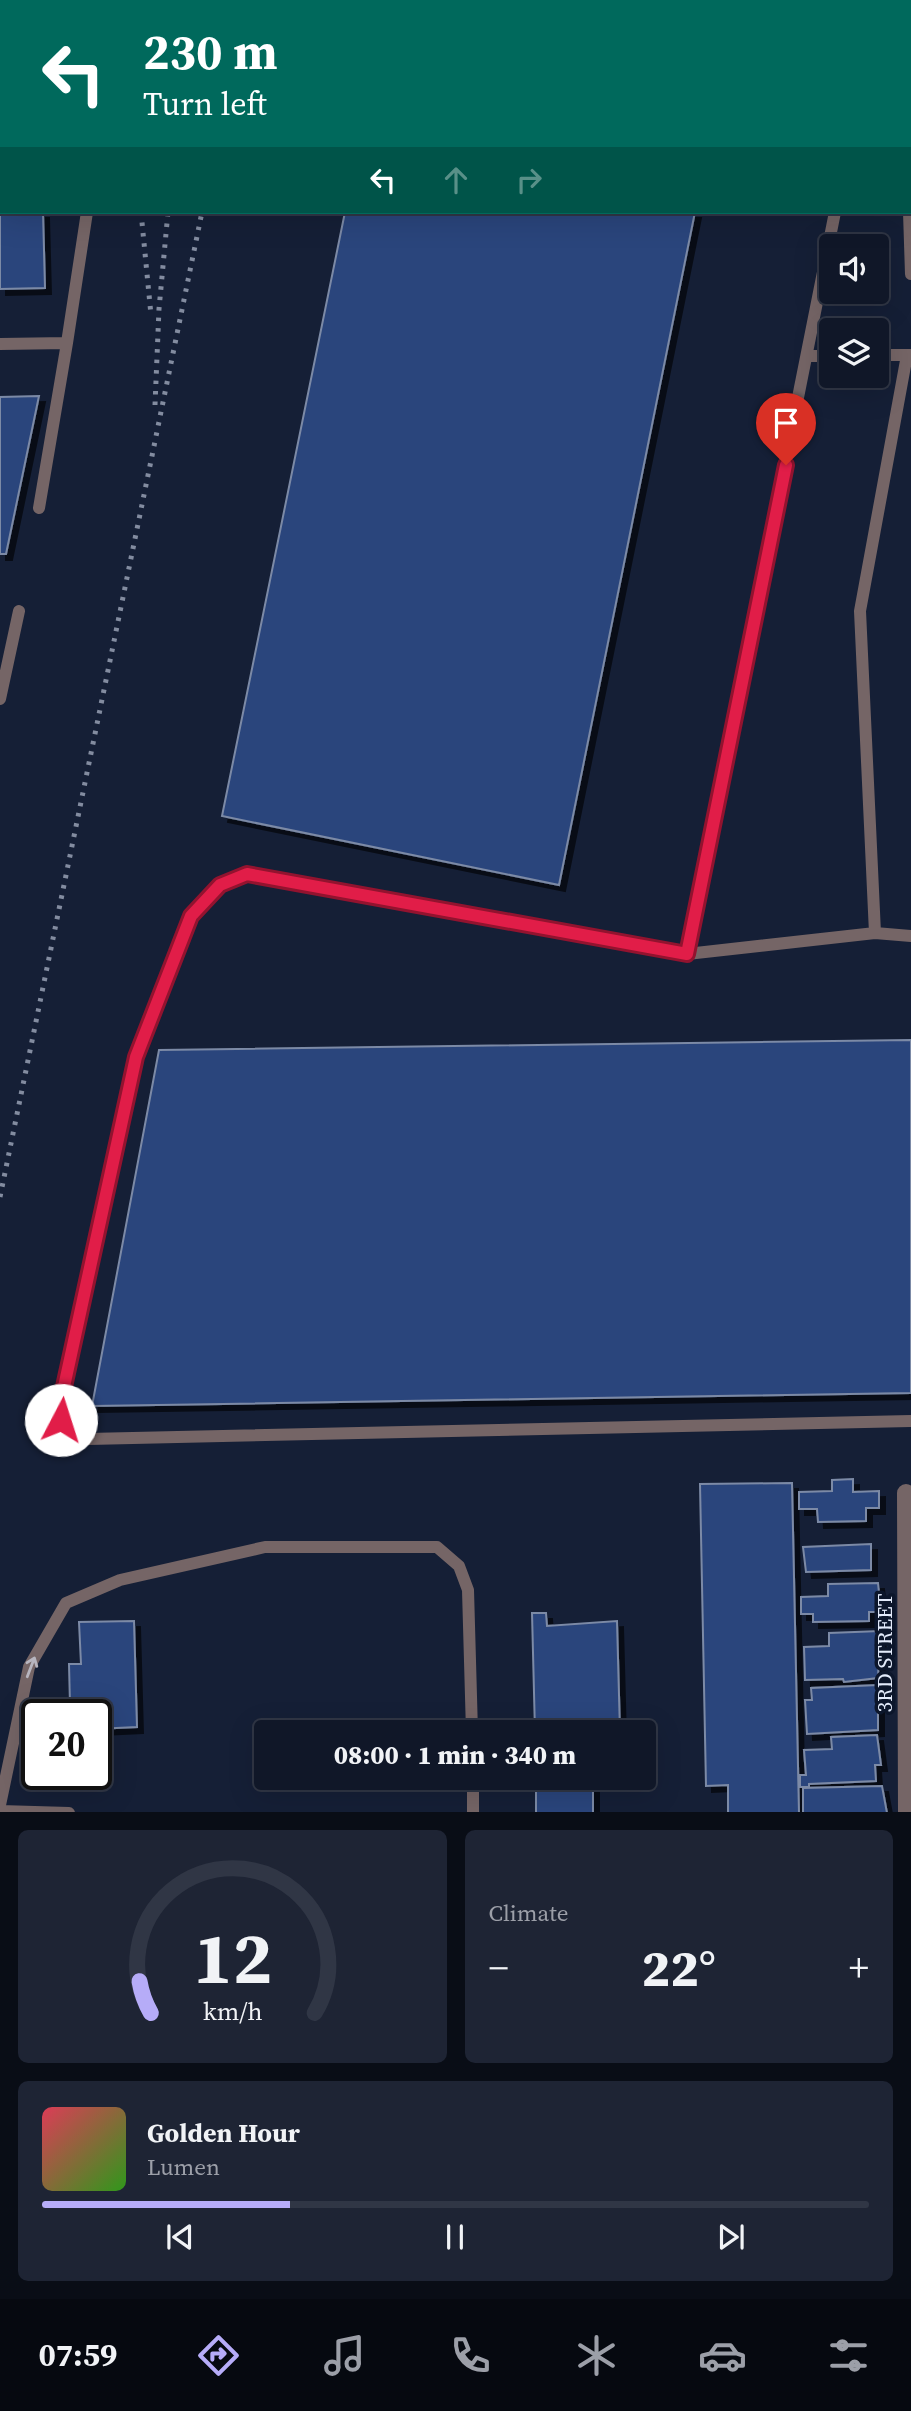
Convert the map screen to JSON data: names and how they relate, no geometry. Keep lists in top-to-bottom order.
{
  "streets": {
    "street": ["3RD STREET"]
  },
  "page": {
    "turn": ["230 m", "Turn left"],
    "limit": "20",
    "trip": "08:00 · 1 min · 340 m",
    "tile": "Climate",
    "heat": ["−", "22°", "+"],
    "song": ["Golden Hour", "Lumen"],
    "tabs": "07:59",
    "gauge": ["12", "km/h"]
  }
}
